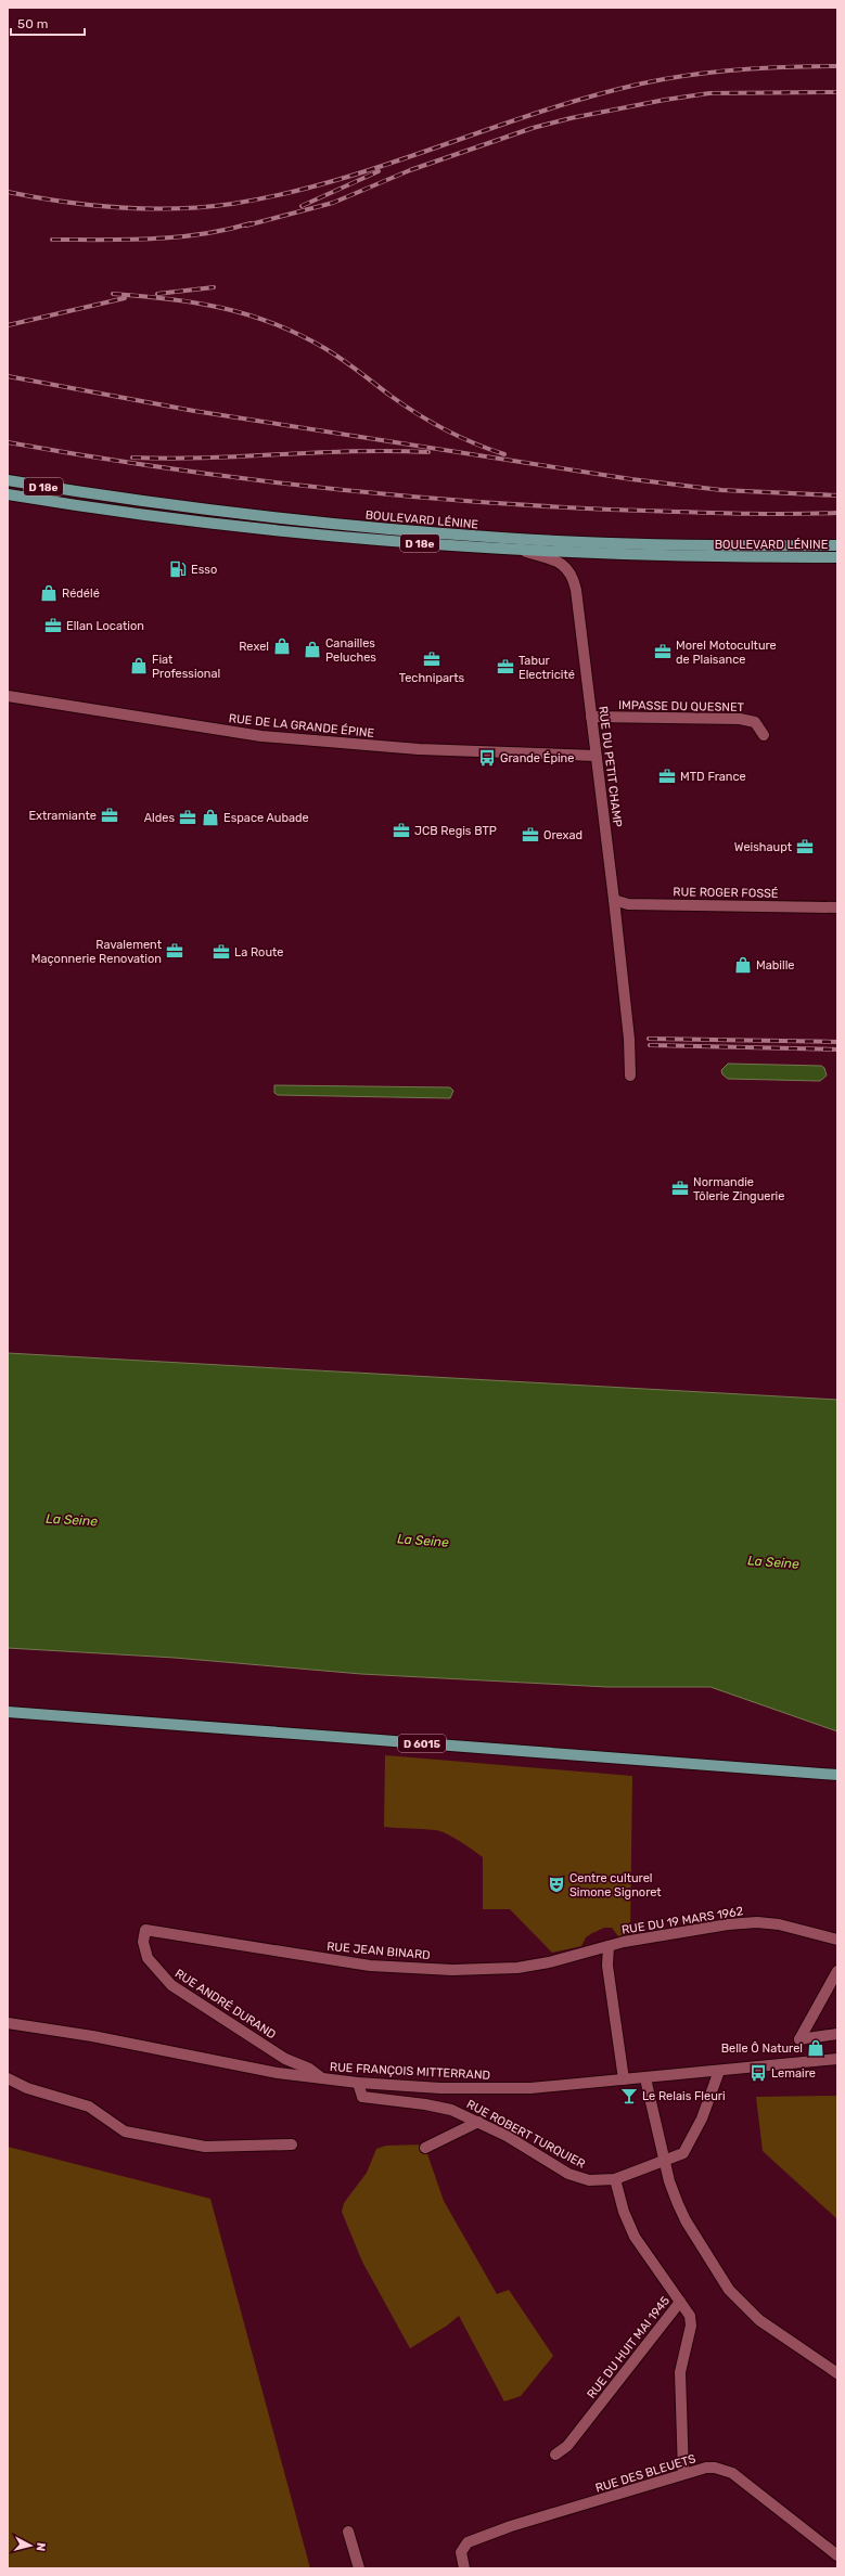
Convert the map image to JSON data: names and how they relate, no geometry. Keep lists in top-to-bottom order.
{
  "streets": {
    "main road": ["D 18e", "BOULEVARD LÉNINE", "D 6015"],
    "street": [
      "IMPASSE DU QUESNET",
      "RUE DE LA GRANDE ÉPINE",
      "RUE DU PETIT CHAMP",
      "RUE ROGER FOSSÉ",
      "RUE DU 19 MARS 1962",
      "RUE JEAN BINARD",
      "RUE ANDRÉ DURAND",
      "RUE FRANÇOIS MITTERRAND",
      "RUE ROBERT TURQUIER",
      "RUE DU HUIT MAI 1945",
      "RUE DES BLEUETS"
    ]
  },
  "crossings": [
    ["BOULEVARD LÉNINE", "RUE DU PETIT CHAMP"],
    ["IMPASSE DU QUESNET", "RUE DU PETIT CHAMP"],
    ["RUE DE LA GRANDE ÉPINE", "RUE DU PETIT CHAMP"],
    ["RUE DU PETIT CHAMP", "RUE ROGER FOSSÉ"],
    ["RUE DU 19 MARS 1962", "RUE JEAN BINARD"],
    ["RUE JEAN BINARD", "RUE ANDRÉ DURAND"],
    ["RUE ANDRÉ DURAND", "RUE FRANÇOIS MITTERRAND"],
    ["RUE FRANÇOIS MITTERRAND", "RUE ROBERT TURQUIER"],
    ["RUE ROBERT TURQUIER", "RUE DU HUIT MAI 1945"]
  ],
  "water": ["La Seine"],
  "places": {
    "fuel station": ["Esso"],
    "shop": [
      "Rédélé",
      "Rexel",
      "Canailles Peluches",
      "Fiat Professional",
      "Espace Aubade",
      "Mabille",
      "Belle Ô Naturel"
    ],
    "office": [
      "Ellan Location",
      "Morel Motoculture de Plaisance",
      "Techniparts",
      "Tabur Electricité",
      "MTD France",
      "Extramiante",
      "Aldes",
      "JCB Regis BTP",
      "Orexad",
      "Weishaupt",
      "Ravalement Maçonnerie Renovation",
      "La Route",
      "Normandie Tôlerie Zinguerie"
    ],
    "bus stop": ["Grande Épine", "Lemaire"],
    "theatre": ["Centre culturel Simone Signoret"],
    "bar": ["Le Relais Fleuri"]
  },
  "scale_bar": "50 m",
  "north": "right"
}
